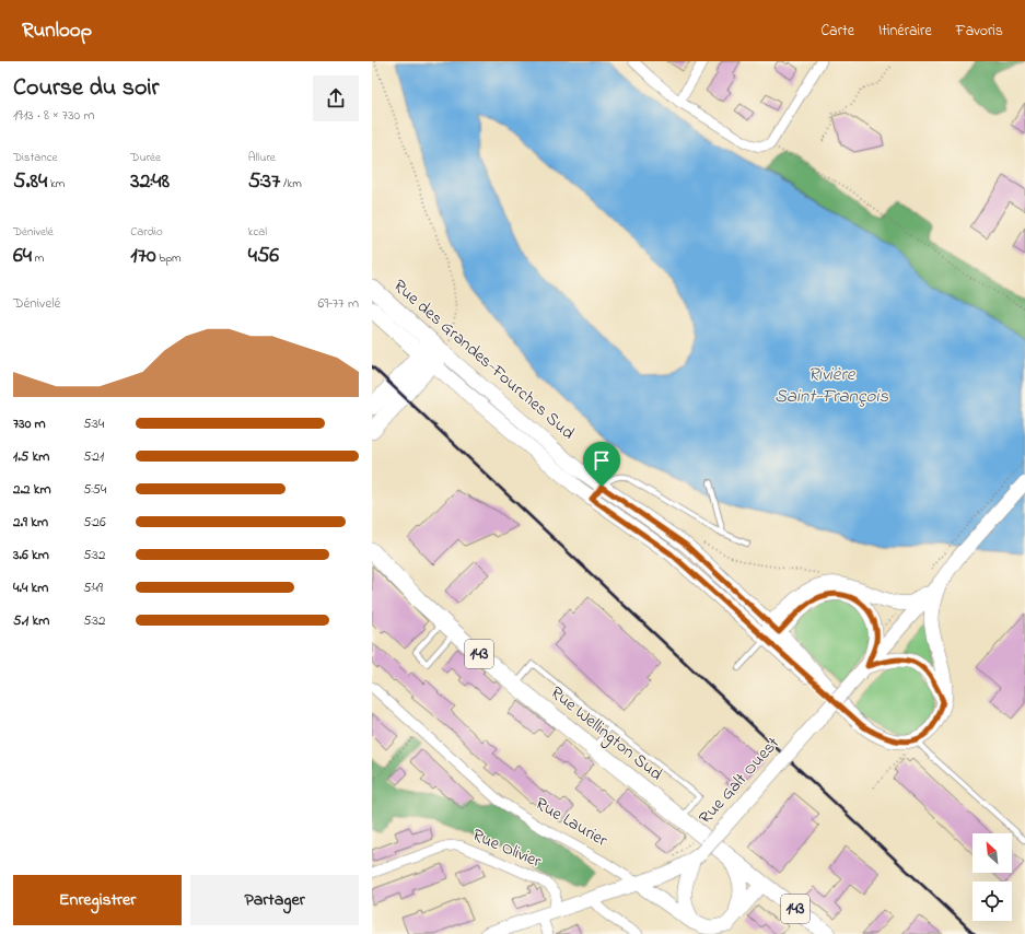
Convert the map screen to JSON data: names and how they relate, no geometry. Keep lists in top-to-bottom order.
{
  "streets": {
    "main road": [
      "Rue des Grandes-Fourches Sud",
      "143",
      "Rue Wellington Sud",
      "Rue Galt Ouest",
      "Rue Laurier"
    ],
    "street": ["Rue Olivier"]
  },
  "crossings": [
    ["Rue des Grandes-Fourches Sud", "Rue Galt Ouest"],
    ["Rue Wellington Sud", "Rue Laurier"],
    ["Rue Galt Ouest", "Rue Laurier"],
    ["Rue Galt Ouest", "Rue Olivier"]
  ],
  "water": ["Rivière Saint-François"],
  "north": "top left",
  "page": {
    "header": "Runloop",
    "nav": ["Carte", "Itinéraire", "Favoris"],
    "heading": ["Course du soir", "19:13 · 8 × 730 m"],
    "stats": [
      ["Distance", "5.84 km"],
      ["Durée", "32:48"],
      ["Allure", "5:37 /km"],
      ["Dénivelé", "64 m"],
      ["Cardio", "170 bpm"],
      ["kcal", "456"]
    ],
    "chart": ["Dénivelé", "69–77 m"],
    "list": [
      {
        "name": "730 m",
        "note": "5:34"
      },
      {
        "name": "1.5 km",
        "note": "5:21"
      },
      {
        "name": "2.2 km",
        "note": "5:54"
      },
      {
        "name": "2.9 km",
        "note": "5:26"
      },
      {
        "name": "3.6 km",
        "note": "5:32"
      },
      {
        "name": "4.4 km",
        "note": "5:49"
      },
      {
        "name": "5.1 km",
        "note": "5:32"
      }
    ],
    "buttons": ["Enregistrer", "Partager"]
  }
}
